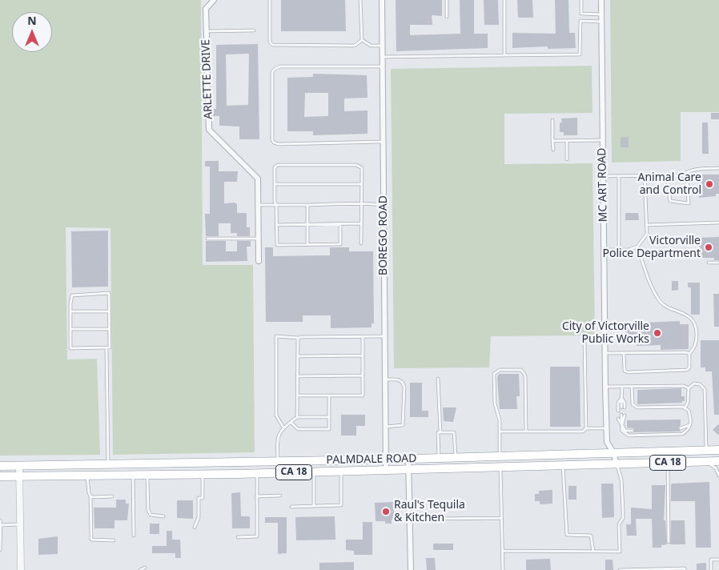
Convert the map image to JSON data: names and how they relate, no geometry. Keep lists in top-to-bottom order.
{
  "streets": {
    "highway": ["PALMDALE ROAD", "CA 18"],
    "street": ["ARLETTE DRIVE", "MC ART ROAD", "BOREGO ROAD"]
  },
  "crossings": [
    ["MC ART ROAD", "PALMDALE ROAD"],
    ["BOREGO ROAD", "PALMDALE ROAD"]
  ],
  "places": [
    "Animal Care and Control",
    "Victorville Police Department",
    "City of Victorville Public Works",
    "Raul's Tequila & Kitchen"
  ],
  "north": "top"
}
